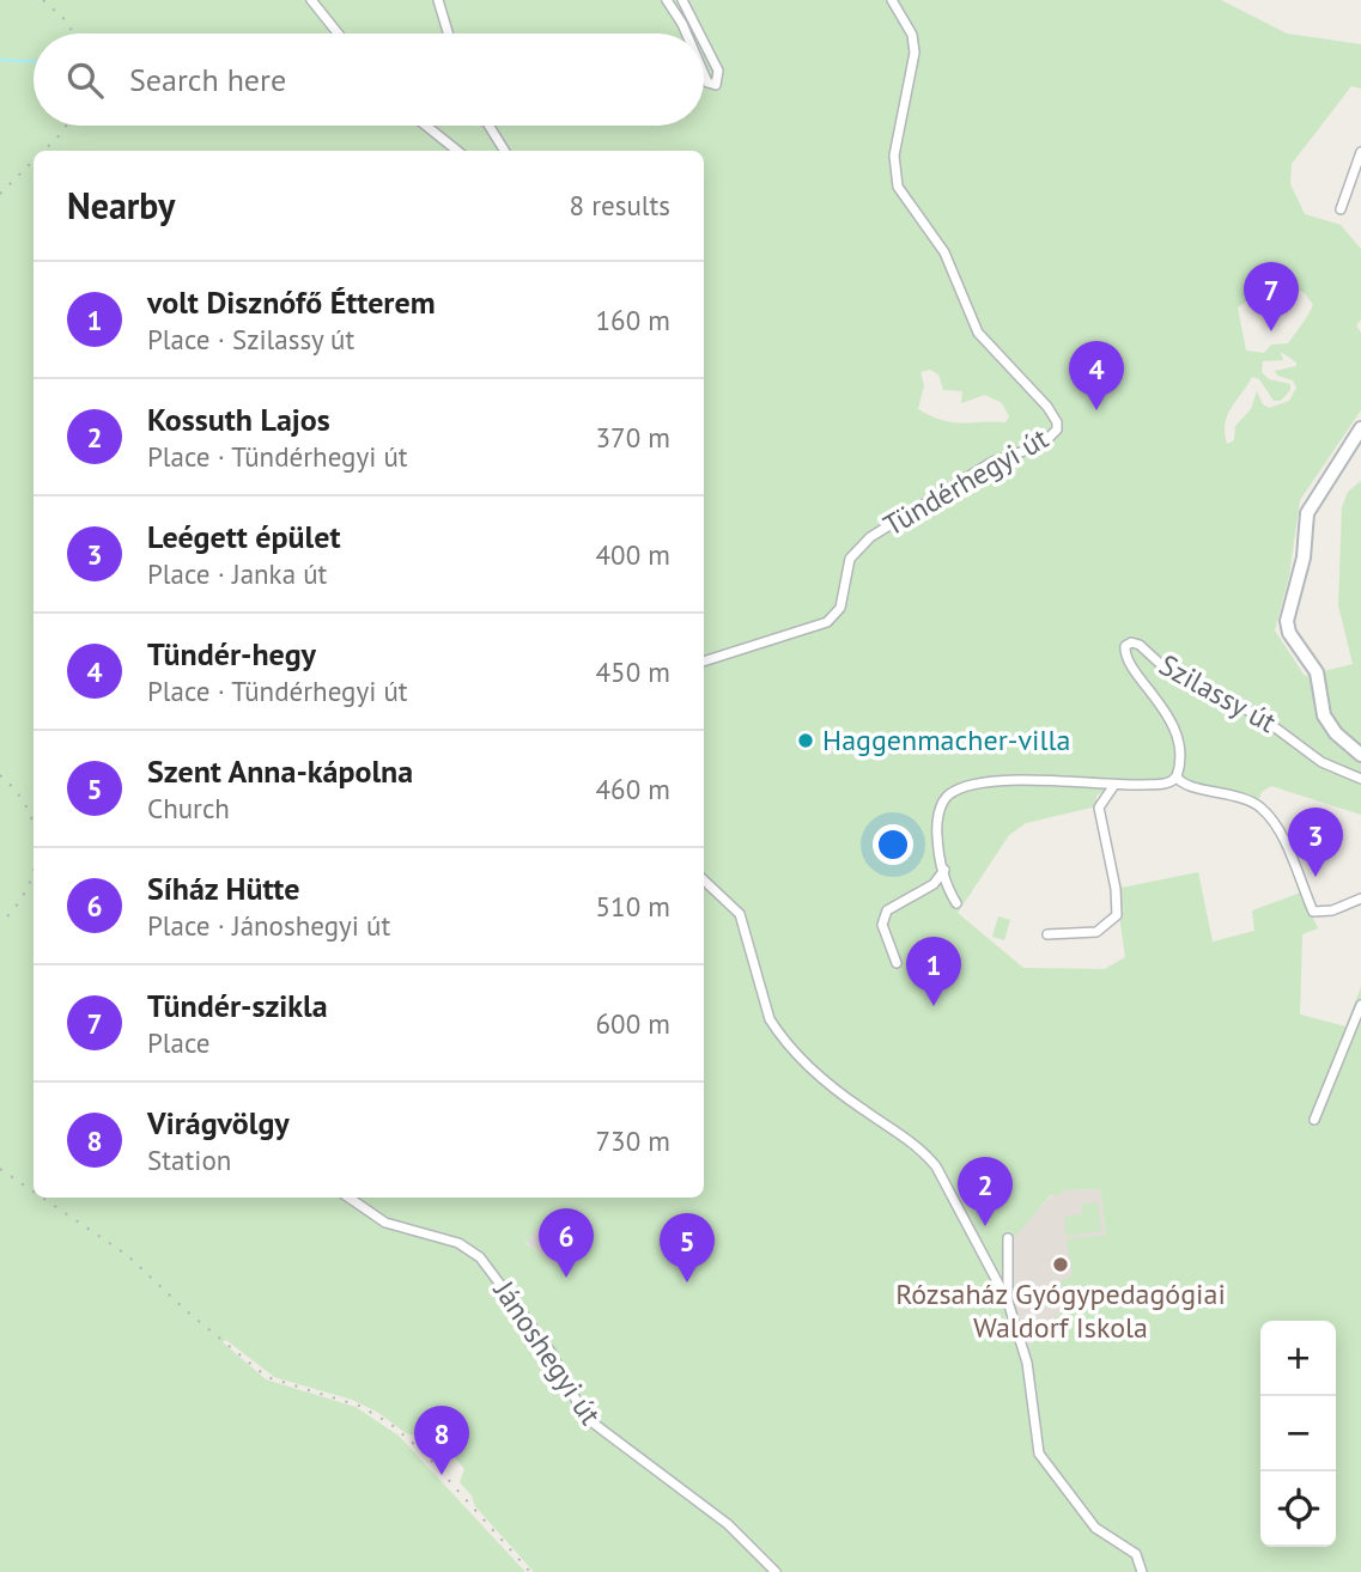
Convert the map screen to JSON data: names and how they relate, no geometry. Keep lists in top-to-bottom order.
{
  "streets": {
    "street": ["Tündérhegyi út", "Szilassy út", "Jánoshegyi út"]
  },
  "places": ["Haggenmacher-villa", "Rózsaház Gyógypedagógiai Waldorf Iskola"],
  "page": {
    "search": "Search here",
    "heading": ["Nearby", "8 results"],
    "list": [
      {
        "mark": "1",
        "name": "volt Disznófő Étterem",
        "note": "Place · Szilassy út",
        "value": "160 m"
      },
      {
        "mark": "2",
        "name": "Kossuth Lajos",
        "note": "Place · Tündérhegyi út",
        "value": "370 m"
      },
      {
        "mark": "3",
        "name": "Leégett épület",
        "note": "Place · Janka út",
        "value": "400 m"
      },
      {
        "mark": "4",
        "name": "Tündér-hegy",
        "note": "Place · Tündérhegyi út",
        "value": "450 m"
      },
      {
        "mark": "5",
        "name": "Szent Anna-kápolna",
        "note": "Church",
        "value": "460 m"
      },
      {
        "mark": "6",
        "name": "Síház Hütte",
        "note": "Place · Jánoshegyi út",
        "value": "510 m"
      },
      {
        "mark": "7",
        "name": "Tündér-szikla",
        "note": "Place",
        "value": "600 m"
      },
      {
        "mark": "8",
        "name": "Virágvölgy",
        "note": "Station",
        "value": "730 m"
      }
    ],
    "pins": [
      "7",
      "4",
      "3",
      "1",
      "2",
      "6",
      "5",
      "8"
    ],
    "map_buttons": ["+", "−"]
  }
}
